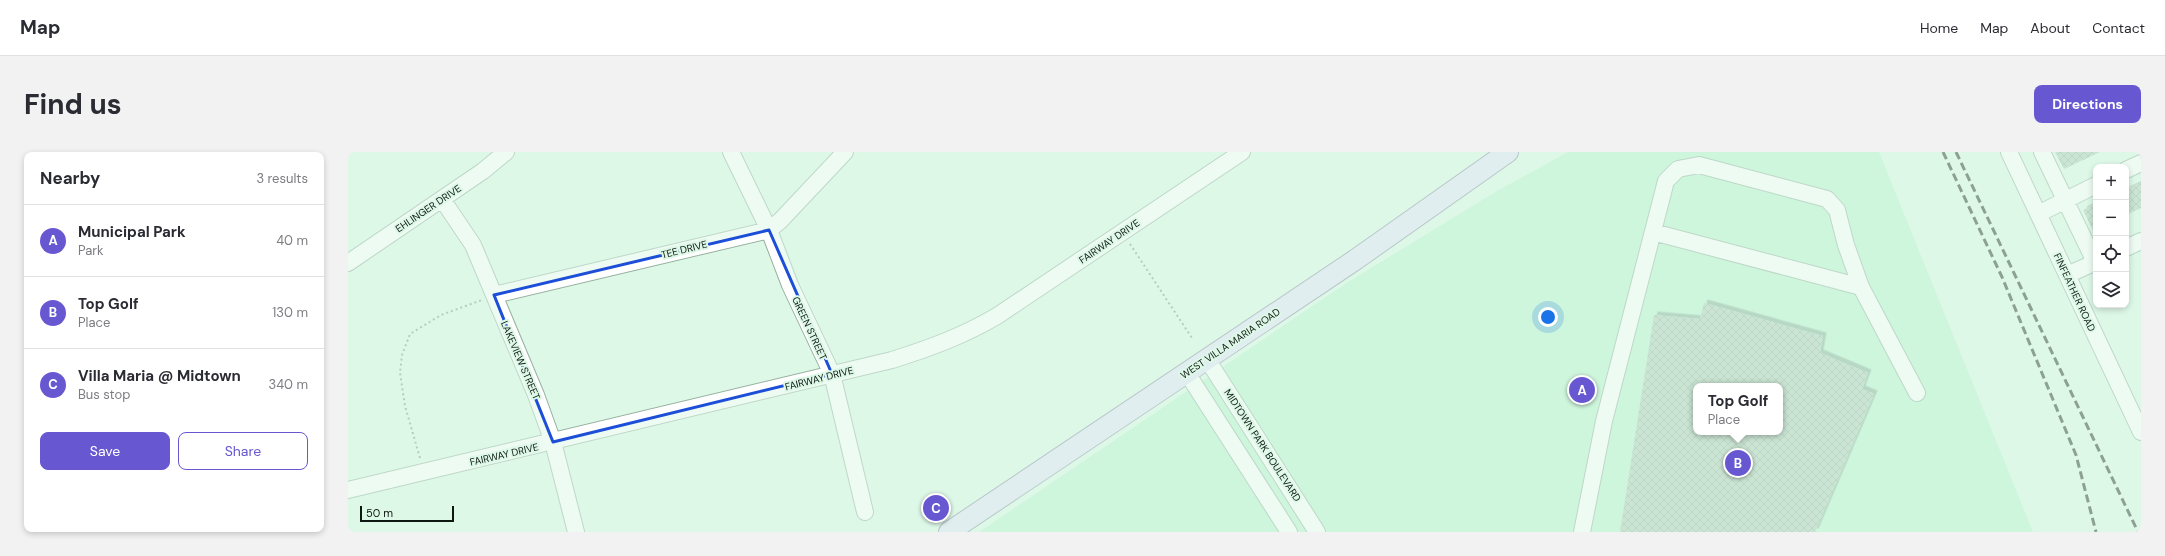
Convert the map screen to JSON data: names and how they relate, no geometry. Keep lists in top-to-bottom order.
{
  "streets": {
    "main road": ["WEST VILLA MARIA ROAD"],
    "street": [
      "EHLINGER DRIVE",
      "FAIRWAY DRIVE",
      "TEE DRIVE",
      "FINFEATHER ROAD",
      "GREEN STREET",
      "LAKEVIEW STREET",
      "MIDTOWN PARK BOULEVARD"
    ]
  },
  "crossings": [
    ["EHLINGER DRIVE", "LAKEVIEW STREET"],
    ["FAIRWAY DRIVE", "GREEN STREET"],
    ["FAIRWAY DRIVE", "LAKEVIEW STREET"],
    ["TEE DRIVE", "GREEN STREET"],
    ["TEE DRIVE", "LAKEVIEW STREET"],
    ["WEST VILLA MARIA ROAD", "MIDTOWN PARK BOULEVARD"]
  ],
  "scale_bar": "50 m",
  "page": {
    "header": "Map",
    "nav": [
      "Home",
      "Map",
      "About",
      "Contact"
    ],
    "buttons": [
      "Directions",
      ["Save", "Share"]
    ],
    "title": "Find us",
    "heading": ["Nearby", "3 results"],
    "map_buttons": ["+", "−"],
    "list": [
      {
        "mark": "A",
        "name": "Municipal Park",
        "note": "Park",
        "value": "40 m"
      },
      {
        "mark": "B",
        "name": "Top Golf",
        "note": "Place",
        "value": "130 m"
      },
      {
        "mark": "C",
        "name": "Villa Maria @ Midtown",
        "note": "Bus stop",
        "value": "340 m"
      }
    ],
    "pins": ["A", "B", "C"],
    "popup": ["Top Golf", "Place"],
    "scale": "50 m"
  }
}
